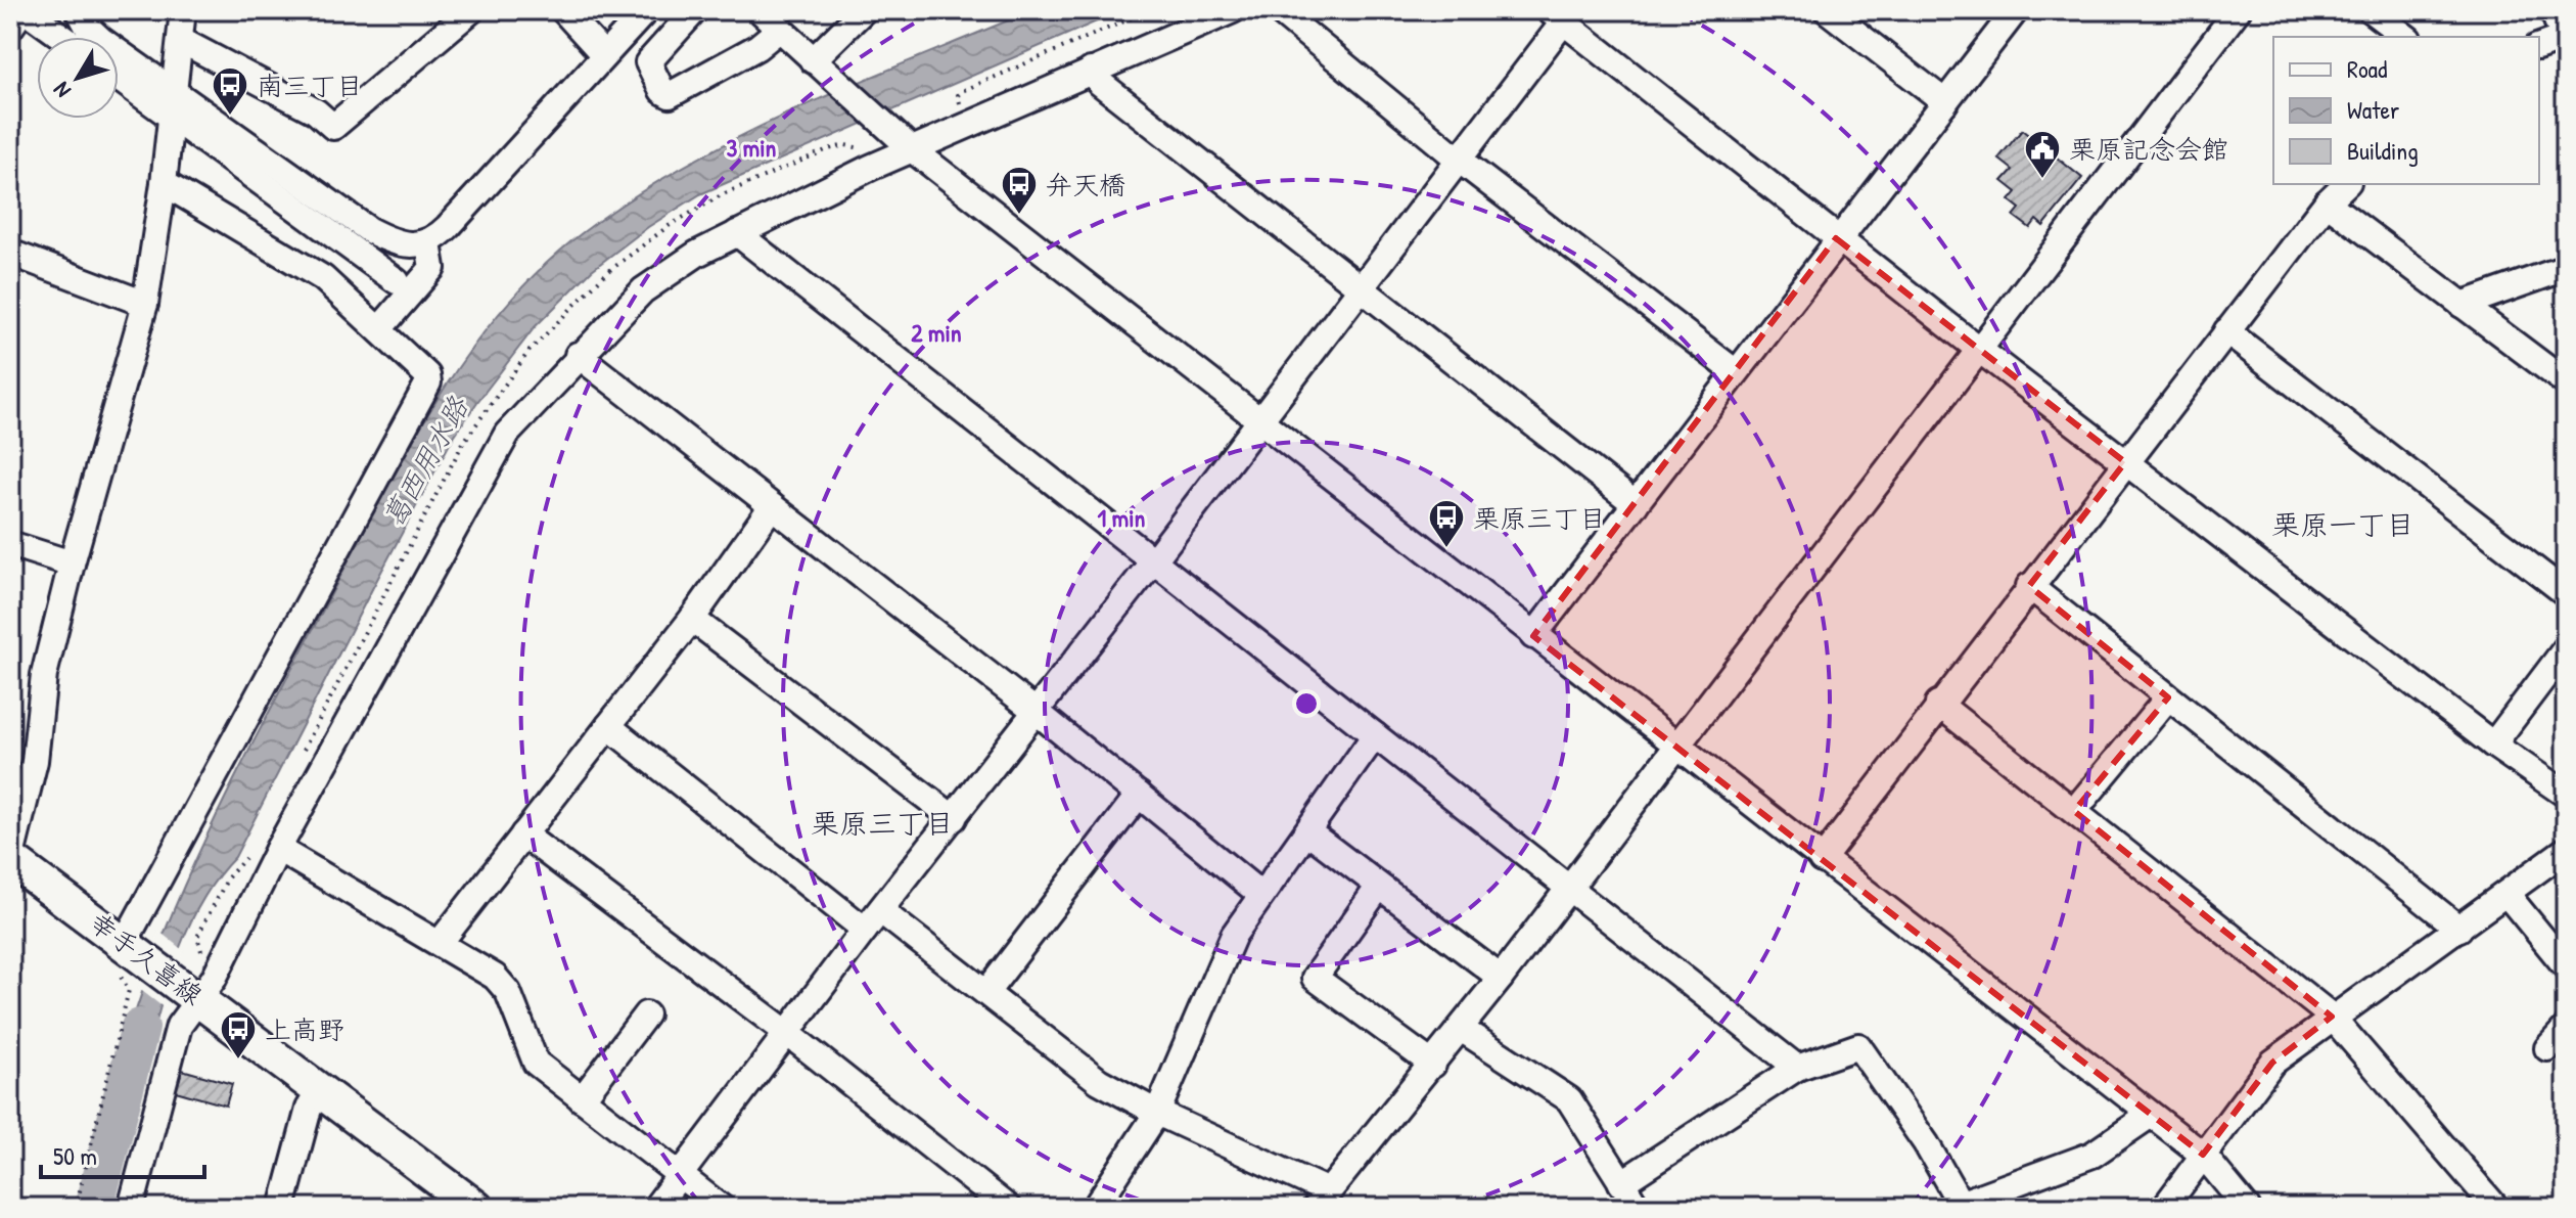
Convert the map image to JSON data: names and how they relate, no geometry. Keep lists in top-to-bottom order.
{
  "streets": {
    "main road": ["幸手久喜線"]
  },
  "districts": ["栗原一丁目", "栗原三丁目"],
  "water": ["葛西用水路"],
  "places": {
    "bus stop": [
      "南三丁目",
      "弁天橋",
      "栗原三丁目",
      "上高野"
    ],
    "public building": ["栗原記念会館"]
  },
  "legend": ["Road", "Water", "Building"],
  "scale_bar": "50 m",
  "north": "bottom left",
  "rings": ["3 min", "2 min", "1 min"]
}
